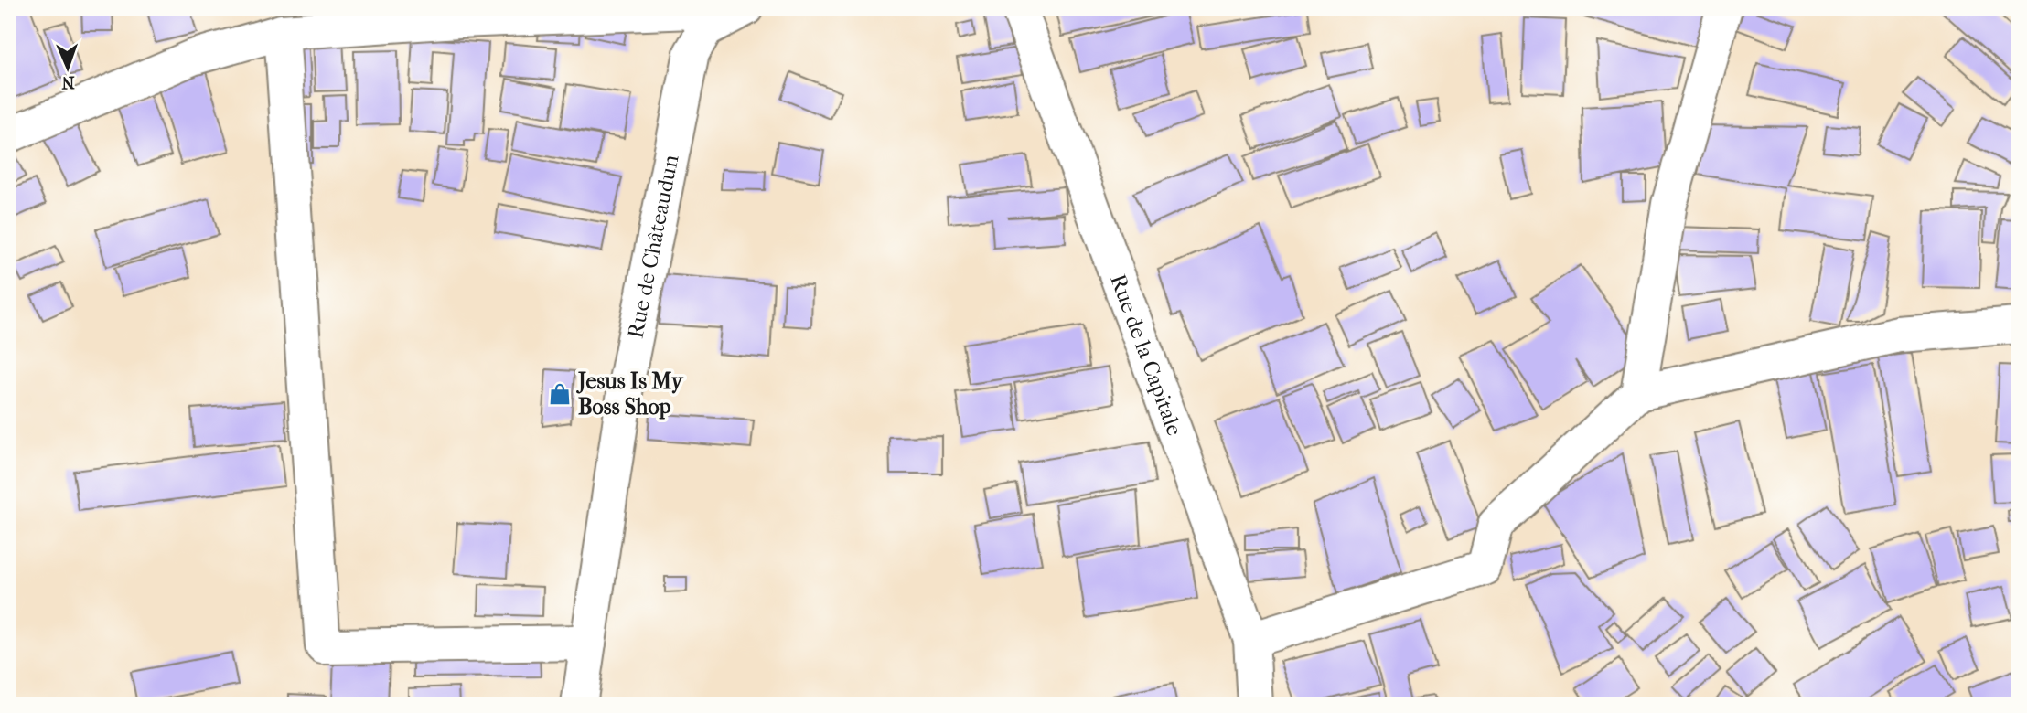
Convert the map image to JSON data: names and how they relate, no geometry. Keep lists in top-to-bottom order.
{
  "streets": {
    "street": ["Rue de Châteaudun", "Rue de la Capitale"]
  },
  "places": {
    "shop": ["Jesus Is My Boss Shop"]
  },
  "north": "bottom"
}
